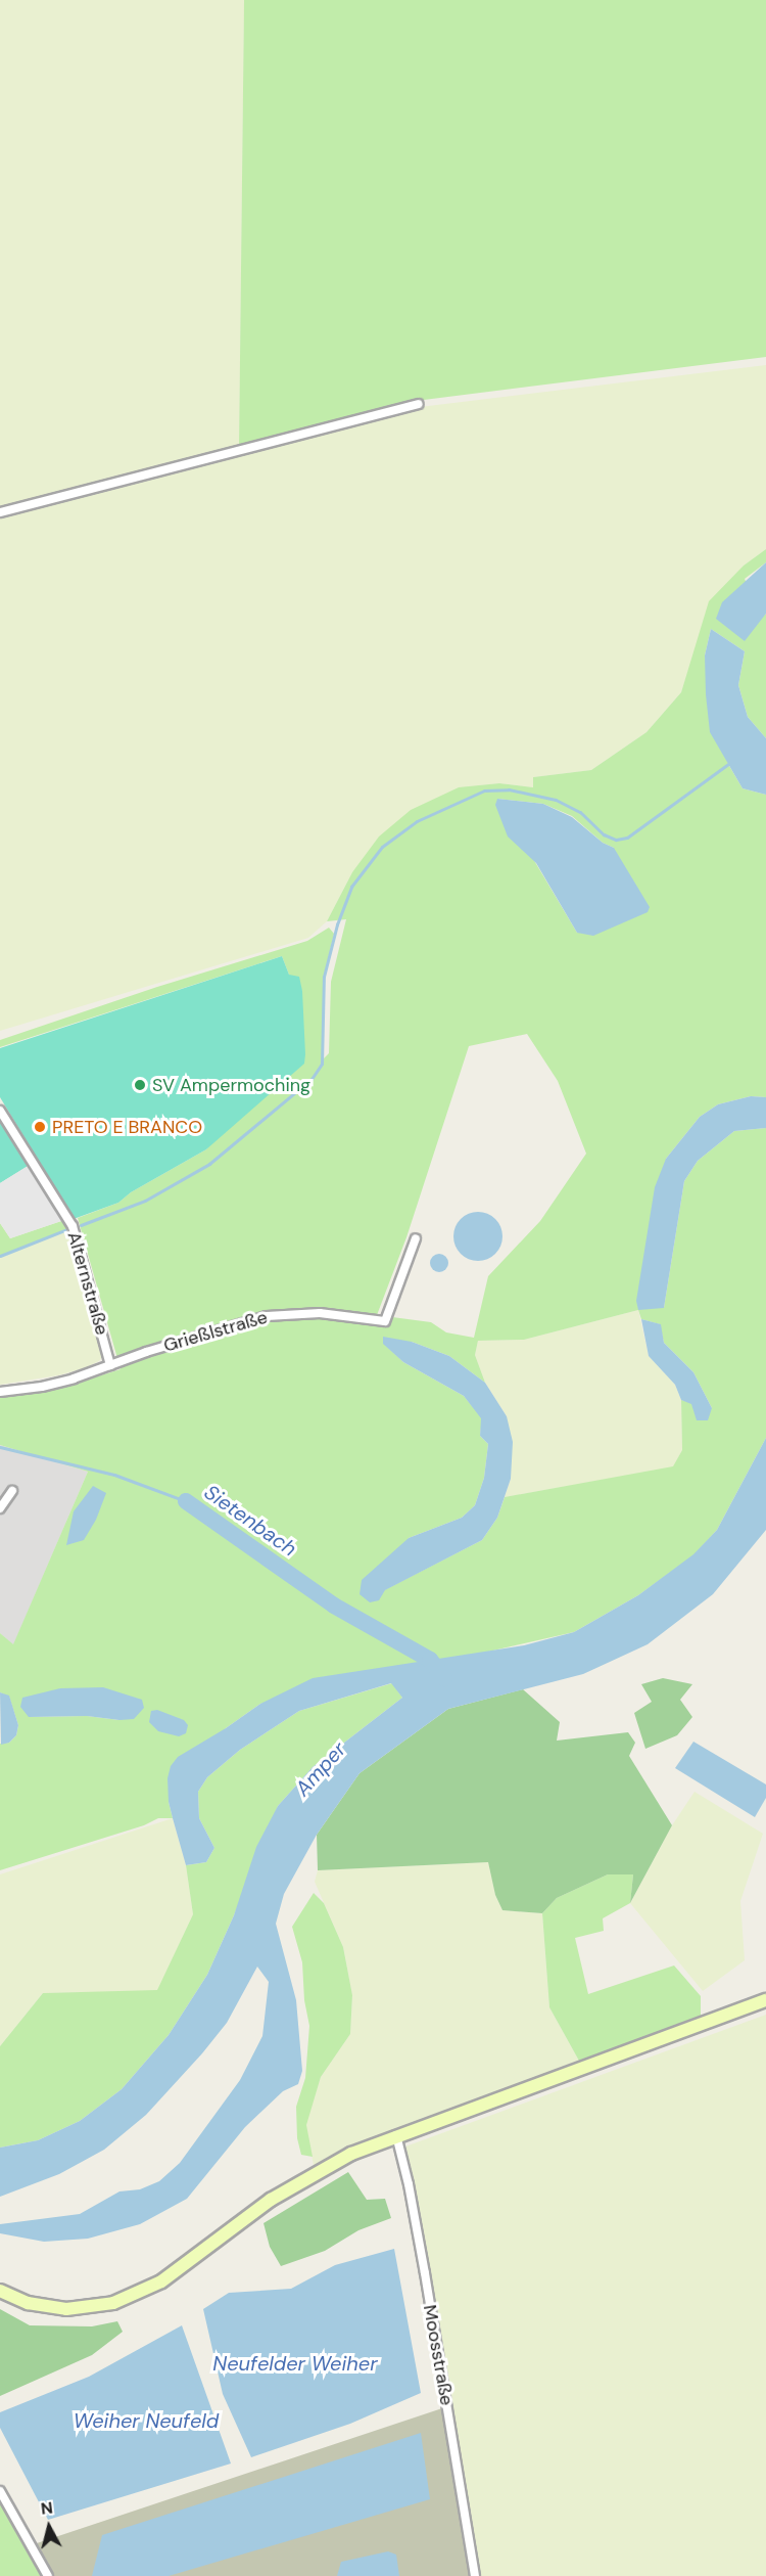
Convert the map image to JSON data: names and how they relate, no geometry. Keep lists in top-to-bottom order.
{
  "streets": {
    "street": ["Alternstraße", "Grießlstraße", "Moosstraße"]
  },
  "crossings": [
    ["Alternstraße", "Grießlstraße"]
  ],
  "water": [
    "Sietenbach",
    "Amper",
    "Neufelder Weiher",
    "Weiher Neufeld"
  ],
  "places": ["SV Ampermoching", "PRETO E BRANCO"],
  "north": "top"
}
